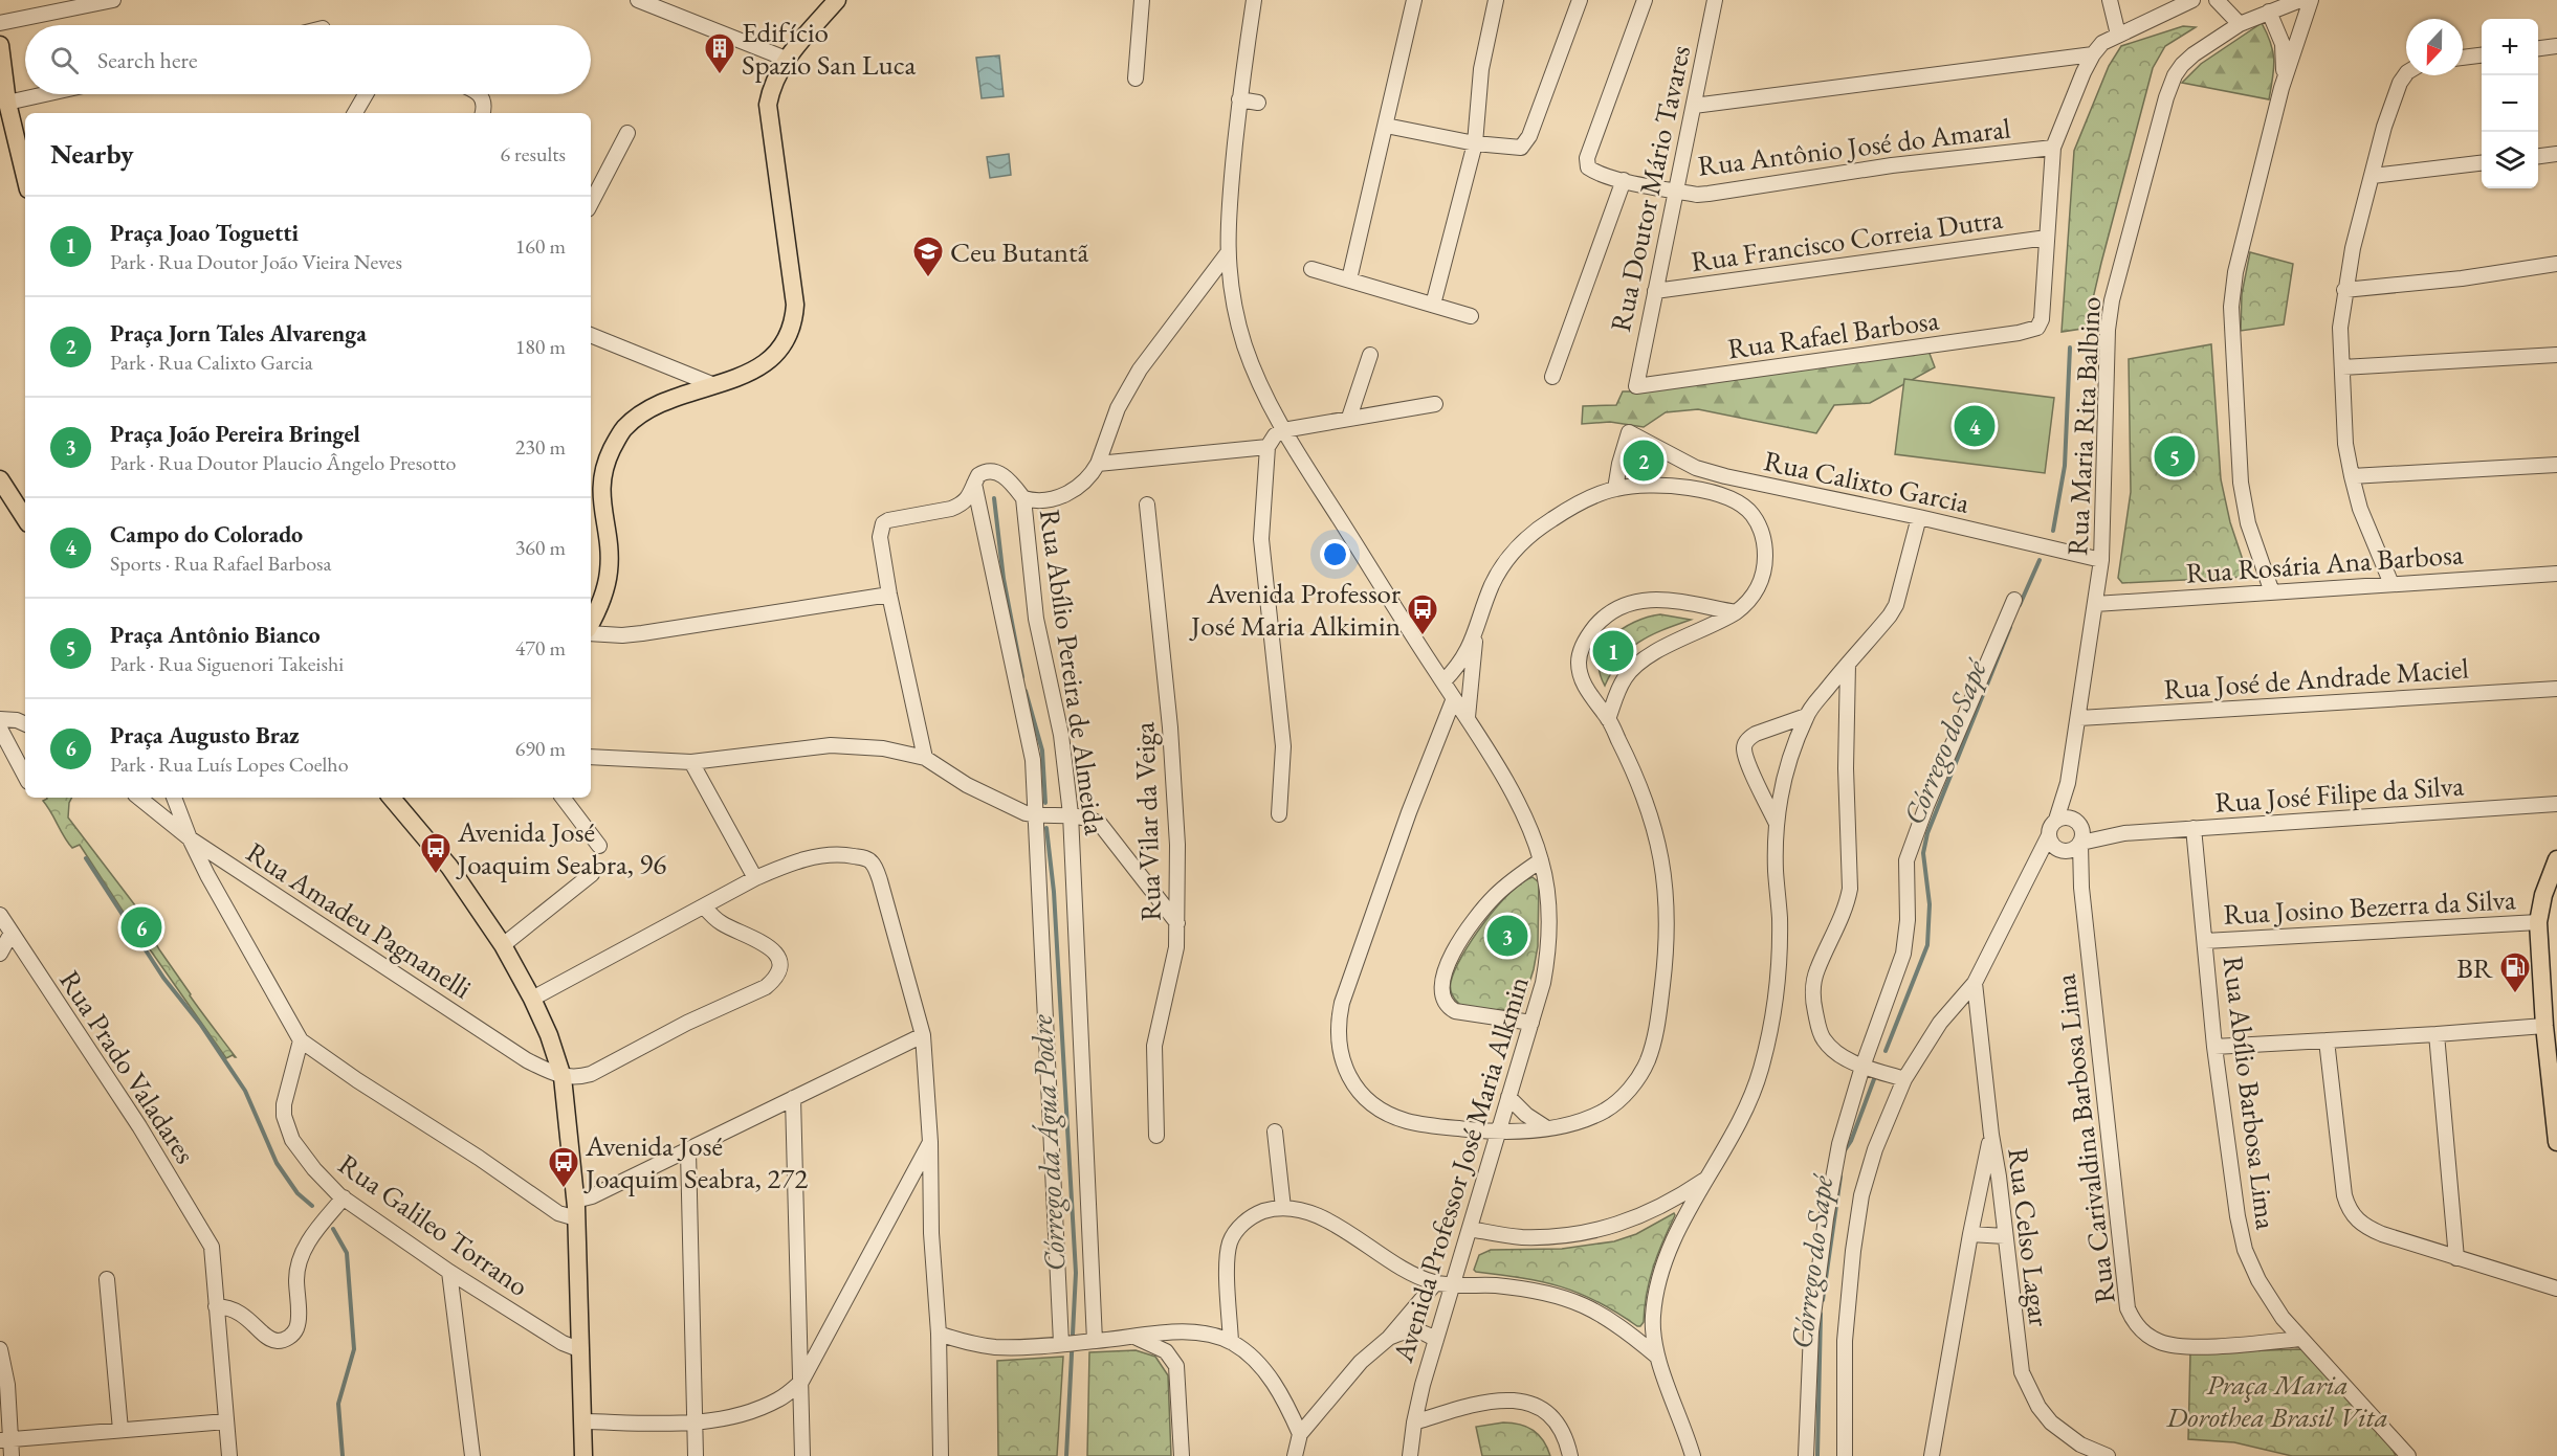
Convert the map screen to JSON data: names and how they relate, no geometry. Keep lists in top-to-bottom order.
{
  "streets": {
    "street": [
      "Rua Antônio José do Amaral",
      "Rua Doutor Mário Tavares",
      "Rua Francisco Correia Dutra",
      "Rua Rafael Barbosa",
      "Rua Maria Rita Balbino",
      "Rua Calixto Garcia",
      "Rua Rosária Ana Barbosa",
      "Rua Abílio Pereira de Almeida",
      "Rua José de Andrade Maciel",
      "Rua José Filipe da Silva",
      "Rua Vilar da Veiga",
      "Rua Josino Bezerra da Silva",
      "Rua Amadeu Pagnanelli",
      "Rua Prado Valadares",
      "Rua Abílio Barbosa Lima",
      "Rua Carivaldina Barbosa Lima",
      "Avenida Professor José Maria Alkmin",
      "Rua Galileo Torrano",
      "Rua Celso Lagar"
    ]
  },
  "crossings": [
    ["Rua Antônio José do Amaral", "Rua Doutor Mário Tavares"],
    ["Rua Doutor Mário Tavares", "Rua Francisco Correia Dutra"],
    ["Rua Doutor Mário Tavares", "Rua Rafael Barbosa"],
    ["Rua Francisco Correia Dutra", "Rua Rafael Barbosa"],
    ["Rua Maria Rita Balbino", "Rua Calixto Garcia"],
    ["Rua Maria Rita Balbino", "Rua Rosária Ana Barbosa"],
    ["Rua Maria Rita Balbino", "Rua José de Andrade Maciel"],
    ["Rua Maria Rita Balbino", "Rua José Filipe da Silva"],
    ["Rua Maria Rita Balbino", "Rua Carivaldina Barbosa Lima"],
    ["Rua José Filipe da Silva", "Rua Abílio Barbosa Lima"],
    ["Rua José Filipe da Silva", "Rua Carivaldina Barbosa Lima"],
    ["Rua Josino Bezerra da Silva", "Rua Abílio Barbosa Lima"],
    ["Rua Abílio Barbosa Lima", "Rua Carivaldina Barbosa Lima"]
  ],
  "water": ["Córrego do Sapé", "Córrego da Água Podre"],
  "parks": ["Praça Maria Dorothea Brasil Vita"],
  "places": {
    "building": ["Edifício Spazio San Luca"],
    "school or university": ["Ceu Butantã"],
    "bus stop": ["Avenida Professor José Maria Alkimin", "Avenida José Joaquim Seabra, 96", "Avenida José Joaquim Seabra, 272"],
    "fuel station": ["BR"]
  },
  "north": "bottom",
  "page": {
    "map_buttons": ["+", "−"],
    "search": "Search here",
    "heading": ["Nearby", "6 results"],
    "list": [
      {
        "mark": "1",
        "name": "Praça Joao Toguetti",
        "note": "Park · Rua Doutor João Vieira Neves",
        "value": "160 m"
      },
      {
        "mark": "2",
        "name": "Praça Jorn Tales Alvarenga",
        "note": "Park · Rua Calixto Garcia",
        "value": "180 m"
      },
      {
        "mark": "3",
        "name": "Praça João Pereira Bringel",
        "note": "Park · Rua Doutor Plaucio Ângelo Presotto",
        "value": "230 m"
      },
      {
        "mark": "4",
        "name": "Campo do Colorado",
        "note": "Sports · Rua Rafael Barbosa",
        "value": "360 m"
      },
      {
        "mark": "5",
        "name": "Praça Antônio Bianco",
        "note": "Park · Rua Siguenori Takeishi",
        "value": "470 m"
      },
      {
        "mark": "6",
        "name": "Praça Augusto Braz",
        "note": "Park · Rua Luís Lopes Coelho",
        "value": "690 m"
      }
    ],
    "pins": [
      "4",
      "5",
      "2",
      "1",
      "6",
      "3"
    ]
  }
}
